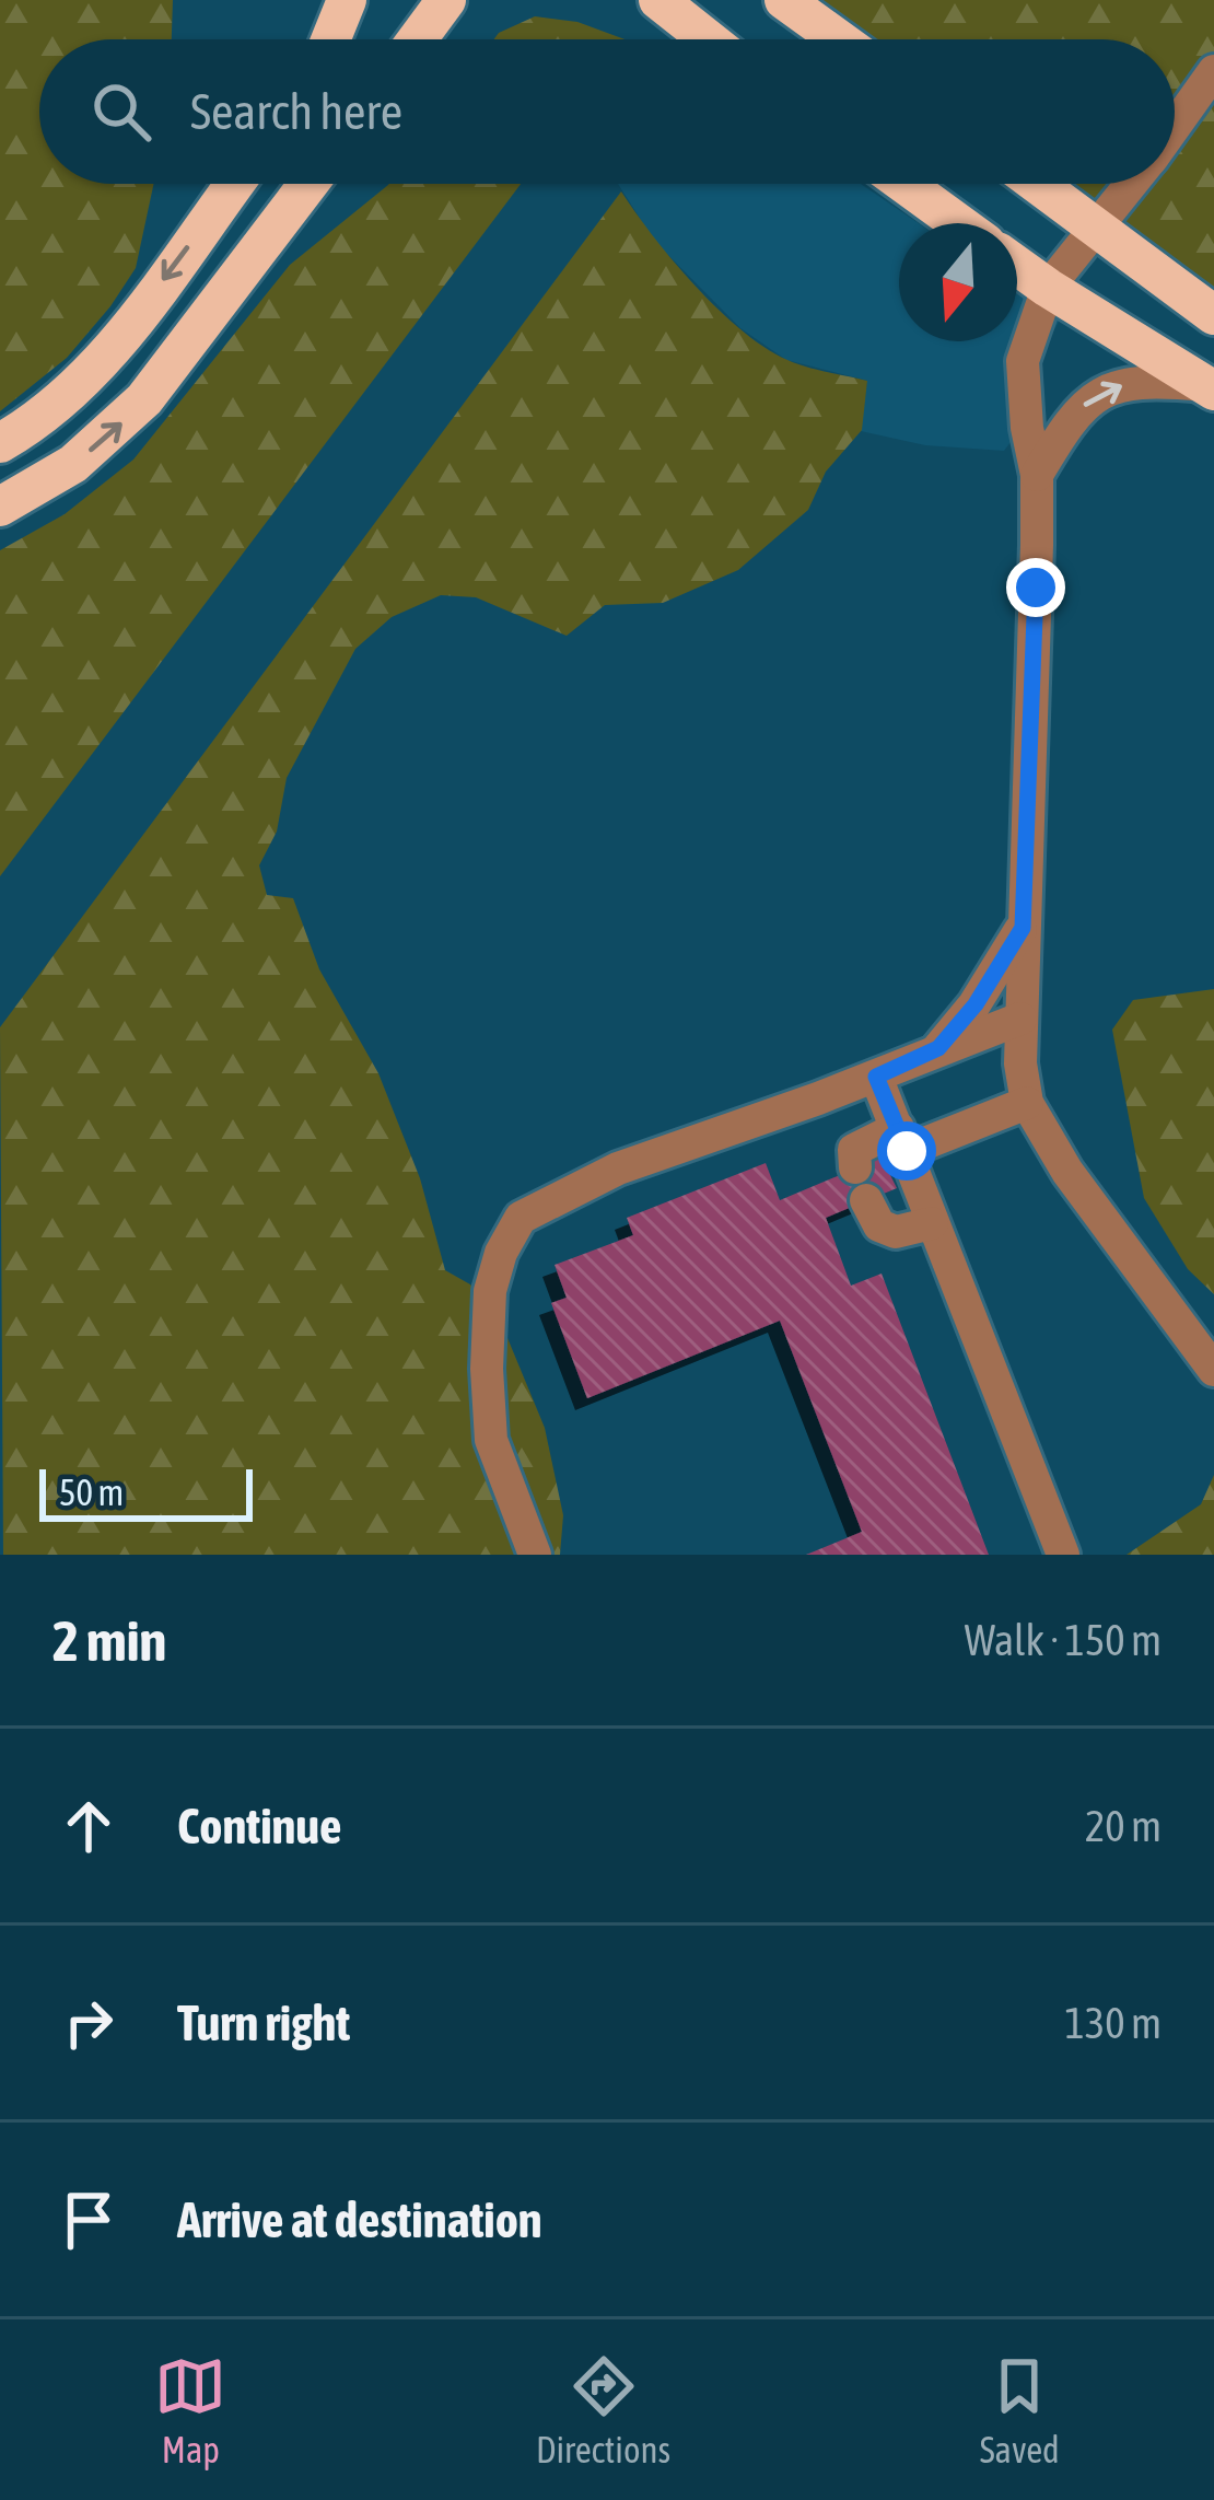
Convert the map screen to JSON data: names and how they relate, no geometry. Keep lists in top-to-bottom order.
{
  "scale_bar": "50 m",
  "north": "bottom",
  "page": {
    "search": "Search here",
    "scale": "50 m",
    "heading": ["2 min", "Walk · 150 m"],
    "list": [
      ["Continue", "20 m"],
      ["Turn right", "130 m"],
      "Arrive at destination"
    ],
    "nav": ["Map", "Directions", "Saved"]
  }
}
